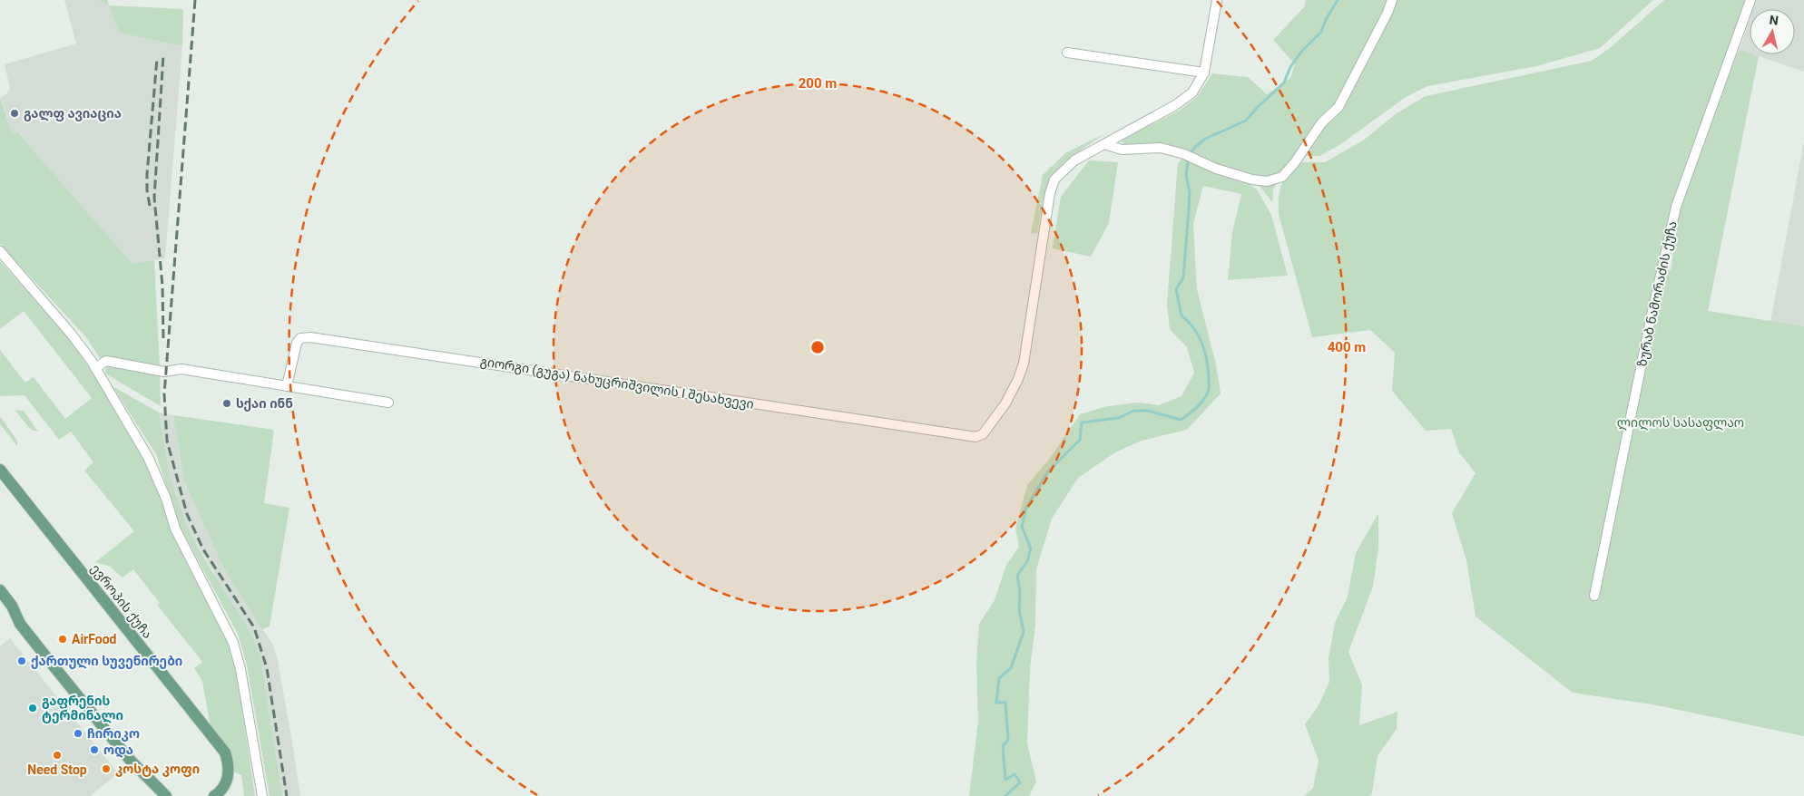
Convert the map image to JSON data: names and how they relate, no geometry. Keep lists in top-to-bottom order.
{
  "streets": {
    "main road": ["ევროპის ქუჩა"],
    "street": ["ზურაბ ნამორაძის ქუჩა", "გიორგი (გუგა) ნახუცრიშვილის I შესახვევი"]
  },
  "parks": ["ლილოს სასაფლაო"],
  "places": [
    "გალფ ავიაცია",
    "სქაი ინნ",
    "AirFood",
    "ქართული სუვენირები",
    "გაფრენის ტერმინალი",
    "ჩირიკო",
    "ოდა",
    "Need Stop",
    "კოსტა კოფი"
  ],
  "north": "top",
  "rings": ["200 m", "400 m"]
}
